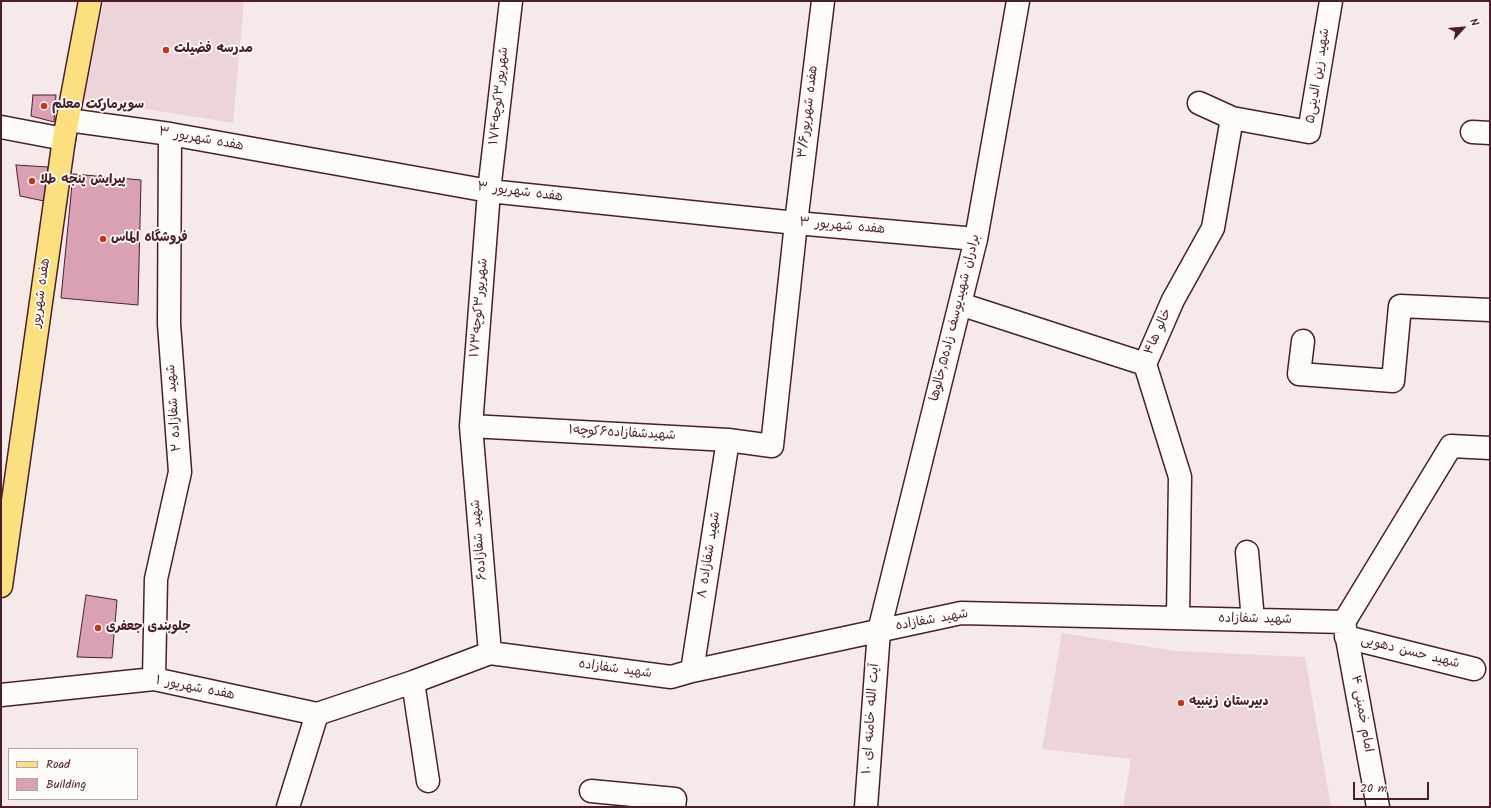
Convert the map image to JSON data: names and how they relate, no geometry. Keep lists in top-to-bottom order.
{
  "streets": {
    "main road": ["هفده شهریور"],
    "street": [
      "شهید زین الدینی۵",
      "۱۷شهریور۳کوچه۴",
      "هفده شهریور۳/۶",
      "هفده شهریور ۳",
      "۱۷شهریور۳کوچه۳",
      "برادران شهیدیوسف زاده۵,خالوها",
      "خالو ها۴",
      "شهید شفازاده ۲",
      "شهیدشفازاده۶کوچه۱",
      "شهید شفازاده۶",
      "شهید شفازاده ۸",
      "شهید شفازاده",
      "شهید حسن دهویی",
      "هفده شهریور ۱",
      "امام خمینی ۴",
      "آیت الله خامنه ای ۱۰"
    ]
  },
  "crossings": [
    ["شهید زین الدینی۵", "خالو ها۴"],
    ["۱۷شهریور۳کوچه۴", "هفده شهریور ۳"],
    ["۱۷شهریور۳کوچه۴", "۱۷شهریور۳کوچه۳"],
    ["هفده شهریور۳/۶", "هفده شهریور ۳"],
    ["هفده شهریور۳/۶", "شهیدشفازاده۶کوچه۱"],
    ["هفده شهریور ۳", "هفده شهریور"],
    ["هفده شهریور ۳", "۱۷شهریور۳کوچه۳"],
    ["هفده شهریور ۳", "برادران شهیدیوسف زاده۵,خالوها"],
    ["هفده شهریور ۳", "شهید شفازاده ۲"],
    ["۱۷شهریور۳کوچه۳", "شهیدشفازاده۶کوچه۱"],
    ["۱۷شهریور۳کوچه۳", "شهید شفازاده۶"],
    ["برادران شهیدیوسف زاده۵,خالوها", "خالو ها۴"],
    ["برادران شهیدیوسف زاده۵,خالوها", "شهید شفازاده"],
    ["برادران شهیدیوسف زاده۵,خالوها", "آیت الله خامنه ای ۱۰"],
    ["شهید شفازاده ۲", "هفده شهریور ۱"],
    ["شهیدشفازاده۶کوچه۱", "شهید شفازاده۶"],
    ["شهیدشفازاده۶کوچه۱", "شهید شفازاده ۸"],
    ["شهید شفازاده۶", "شهید شفازاده"],
    ["شهید شفازاده ۸", "شهید شفازاده"],
    ["شهید شفازاده", "شهید حسن دهویی"],
    ["شهید شفازاده", "هفده شهریور ۱"],
    ["شهید شفازاده", "امام خمینی ۴"],
    ["شهید شفازاده", "آیت الله خامنه ای ۱۰"],
    ["شهید حسن دهویی", "امام خمینی ۴"]
  ],
  "places": [
    "مدرسه فضیلت",
    "سوپرمارکت معلم",
    "پیرایش پنجه طلا",
    "فروشگاه الماس",
    "جلوبندی جعفری",
    "دبیرستان زینبیه"
  ],
  "legend": ["Road", "Building"],
  "scale_bar": "20 m",
  "north": "top right"
}
